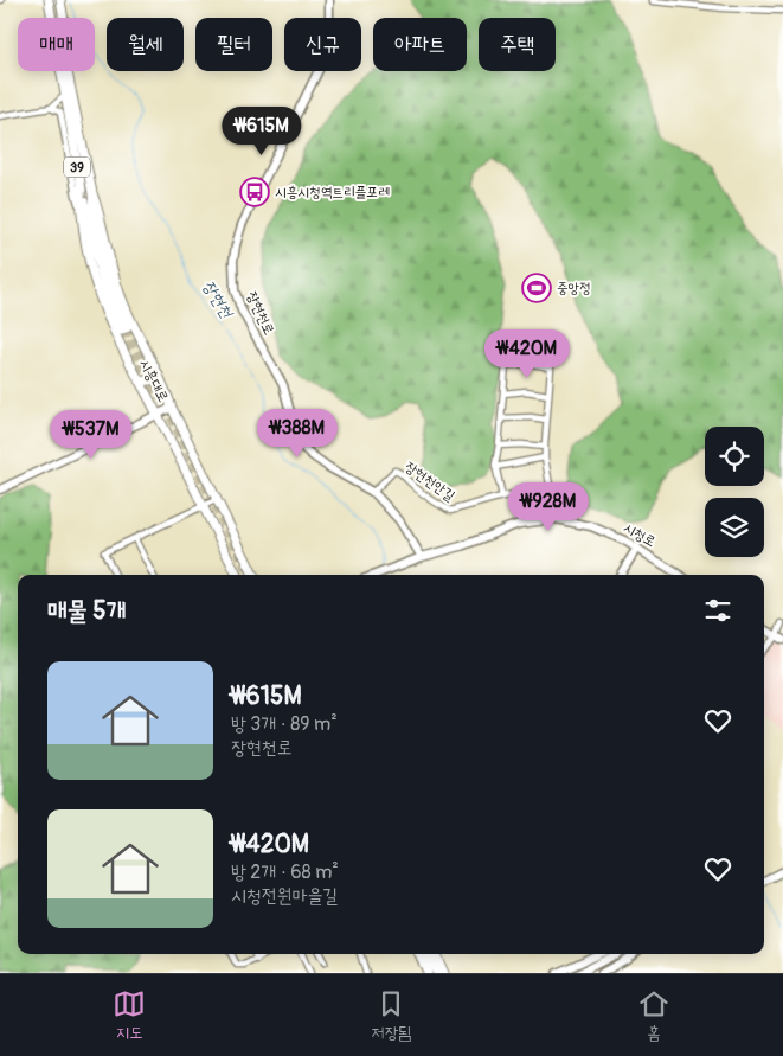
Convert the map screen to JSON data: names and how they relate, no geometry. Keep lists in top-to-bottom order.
{
  "streets": {
    "main road": ["39", "시흥대로"],
    "street": ["장현천로", "장현천안길", "시청로"]
  },
  "crossings": [
    ["장현천로", "장현천안길"],
    ["장현천로", "시청로"]
  ],
  "water": ["장현천"],
  "places": {
    "bus stop": ["시흥시청역트리플포레"],
    "sports": ["중앙정"]
  },
  "page": {
    "chip": [
      "매매",
      "월세",
      "필터",
      "신규",
      "아파트",
      "주택"
    ],
    "price": [
      "₩615M",
      "₩420M",
      "₩388M",
      "₩537M",
      "₩928M"
    ],
    "heading": "매물 5개",
    "list": [
      {
        "name": "₩615M",
        "note": "방 3개 · 89 m² · 장현천로"
      },
      {
        "name": "₩420M",
        "note": "방 2개 · 68 m² · 시청전원마을길"
      }
    ],
    "tabs": ["지도", "저장됨", "홈"]
  }
}
